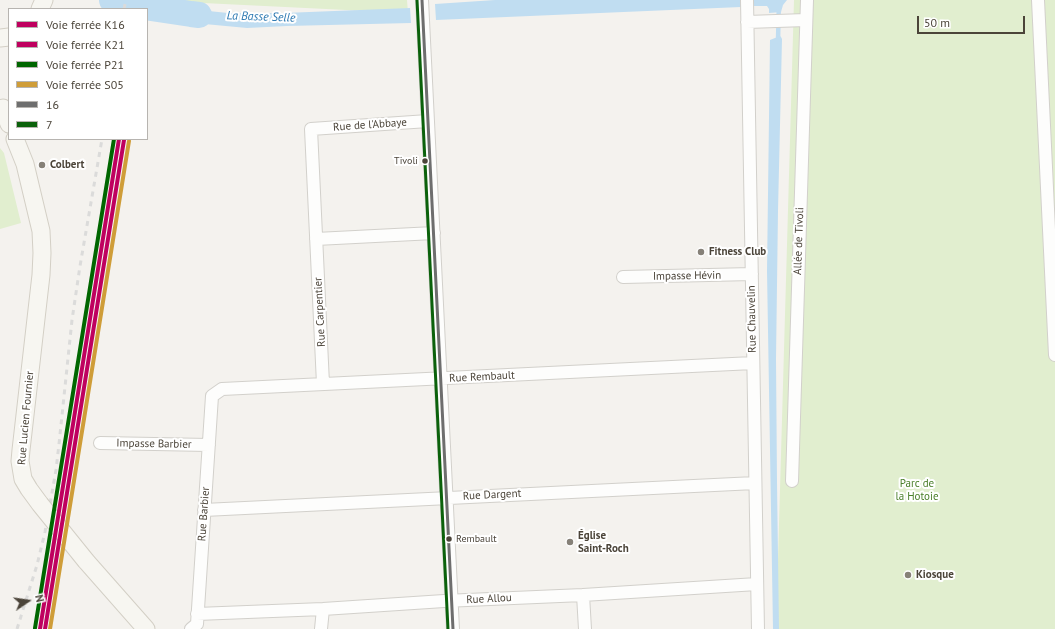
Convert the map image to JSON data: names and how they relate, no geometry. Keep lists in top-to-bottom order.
{
  "streets": {
    "main road": ["Rue Lucien Fournier"],
    "street": [
      "Rue de l'Abbaye",
      "Allée de Tivoli",
      "Impasse Hévin",
      "Rue Carpentier",
      "Rue Chauvelin",
      "Rue Rembault",
      "Impasse Barbier",
      "Rue Dargent",
      "Rue Barbier",
      "Rue Allou"
    ]
  },
  "crossings": [
    ["Rue de l'Abbaye", "Rue Carpentier"],
    ["Impasse Hévin", "Rue Chauvelin"],
    ["Rue Carpentier", "Rue Rembault"],
    ["Rue Chauvelin", "Rue Rembault"],
    ["Rue Chauvelin", "Rue Dargent"],
    ["Rue Chauvelin", "Rue Allou"],
    ["Rue Rembault", "Rue Barbier"],
    ["Impasse Barbier", "Rue Barbier"],
    ["Rue Dargent", "Rue Barbier"],
    ["Rue Barbier", "Rue Allou"]
  ],
  "water": ["La Basse Selle"],
  "parks": ["Parc de la Hotoie"],
  "places": [
    "Tivoli",
    "Colbert",
    "Fitness Club",
    "Rembault",
    "Église Saint-Roch",
    "Kiosque"
  ],
  "lines": [
    "transit line 16",
    "transit line 7",
    "rail line K16",
    "rail line K21",
    "rail line P21",
    "rail line S05"
  ],
  "legend": [
    "Voie ferrée K16",
    "Voie ferrée K21",
    "Voie ferrée P21",
    "Voie ferrée S05",
    "16",
    "7"
  ],
  "scale_bar": "50 m",
  "north": "right"
}
